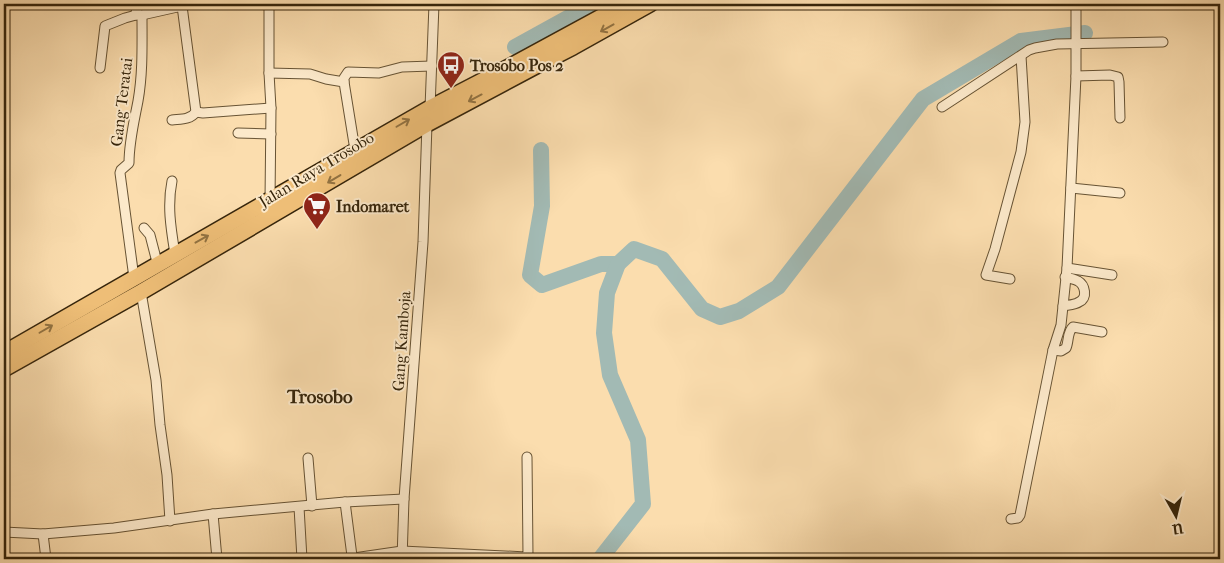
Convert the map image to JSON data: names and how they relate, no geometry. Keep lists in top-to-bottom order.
{
  "streets": {
    "highway": ["Jalan Raya Trosobo"],
    "street": ["Gang Teratai", "Gang Kamboja"]
  },
  "crossings": [
    ["Gang Teratai", "Jalan Raya Trosobo"],
    ["Jalan Raya Trosobo", "Gang Kamboja"]
  ],
  "districts": ["Trosobo"],
  "places": {
    "bus stop": ["Trosobo Pos 2"],
    "supermarket": ["Indomaret"]
  },
  "north": "bottom"
}
